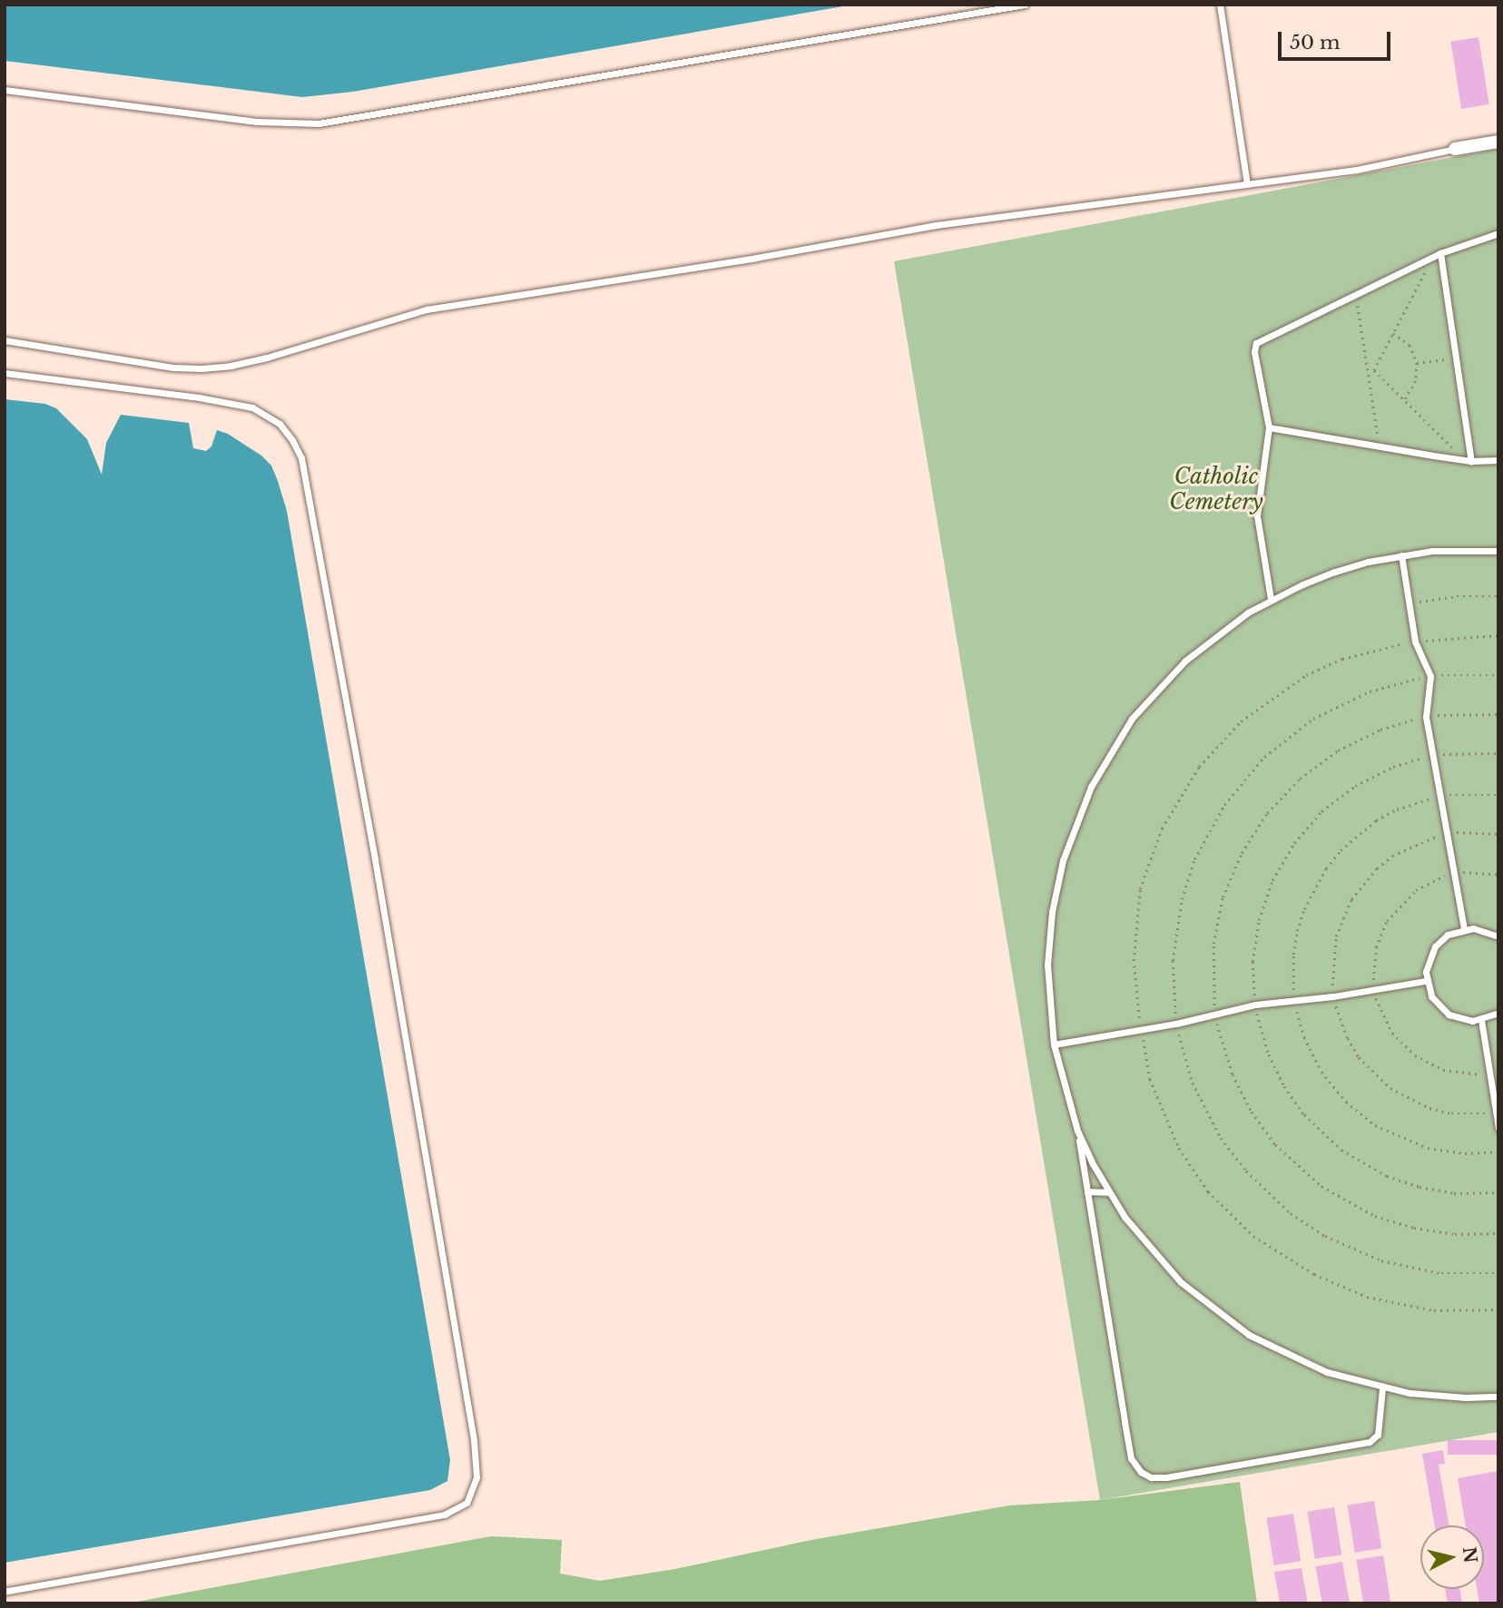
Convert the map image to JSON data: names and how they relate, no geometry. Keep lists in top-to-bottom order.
{
  "parks": ["Catholic Cemetery"],
  "scale_bar": "50 m",
  "north": "right"
}
